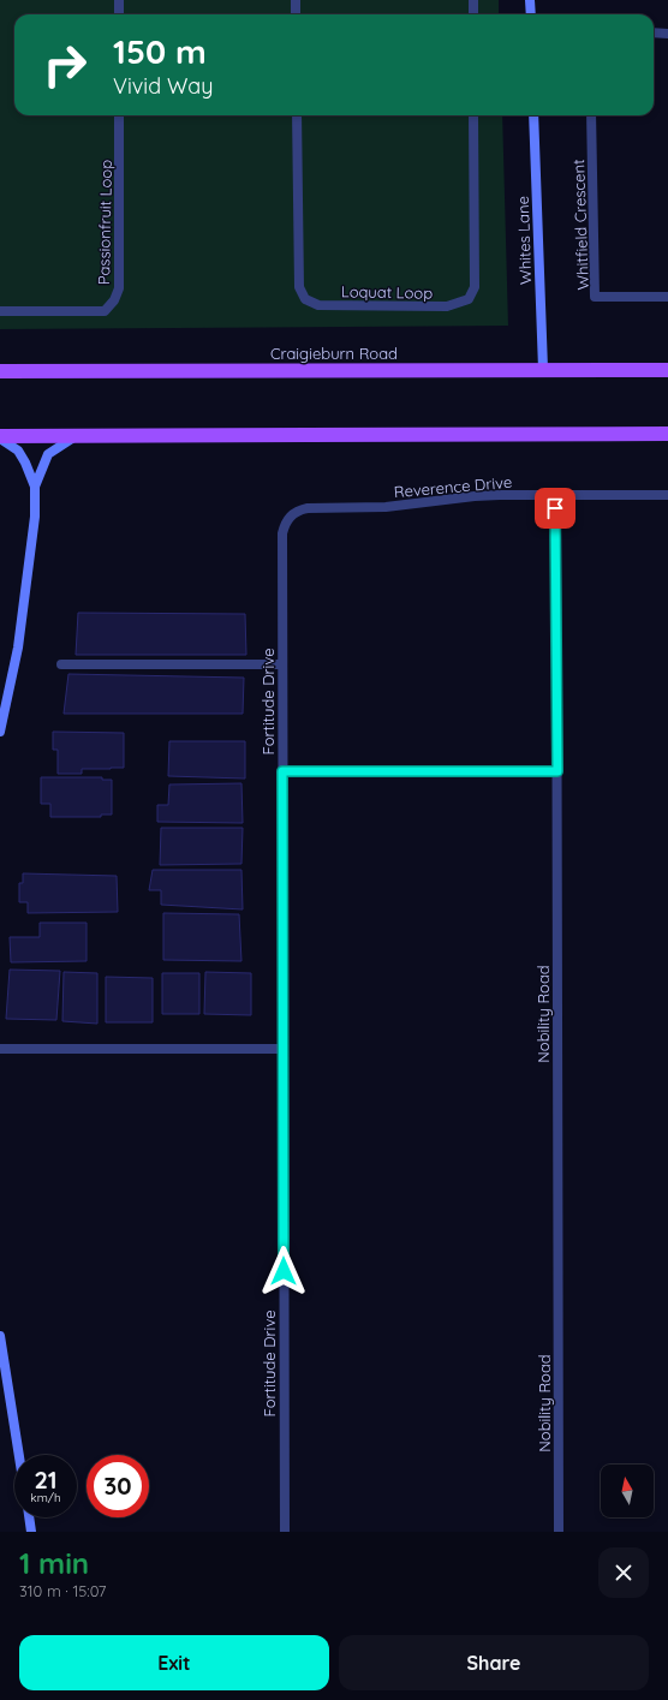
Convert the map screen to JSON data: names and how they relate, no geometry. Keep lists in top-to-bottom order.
{
  "streets": {
    "main road": ["Craigieburn Road"],
    "street": [
      "Passionfruit Loop",
      "Whitfield Crescent",
      "Whites Lane",
      "Loquat Loop",
      "Reverence Drive",
      "Fortitude Drive",
      "Nobility Road"
    ]
  },
  "crossings": [
    ["Whites Lane", "Craigieburn Road"],
    ["Reverence Drive", "Fortitude Drive"],
    ["Reverence Drive", "Nobility Road"]
  ],
  "north": "top",
  "page": {
    "turn": ["150 m", "Vivid Way"],
    "speed": "21 km/h",
    "limit": "30",
    "heading": ["1 min", "310 m · 15:07"],
    "buttons": ["Exit", "Share"]
  }
}
